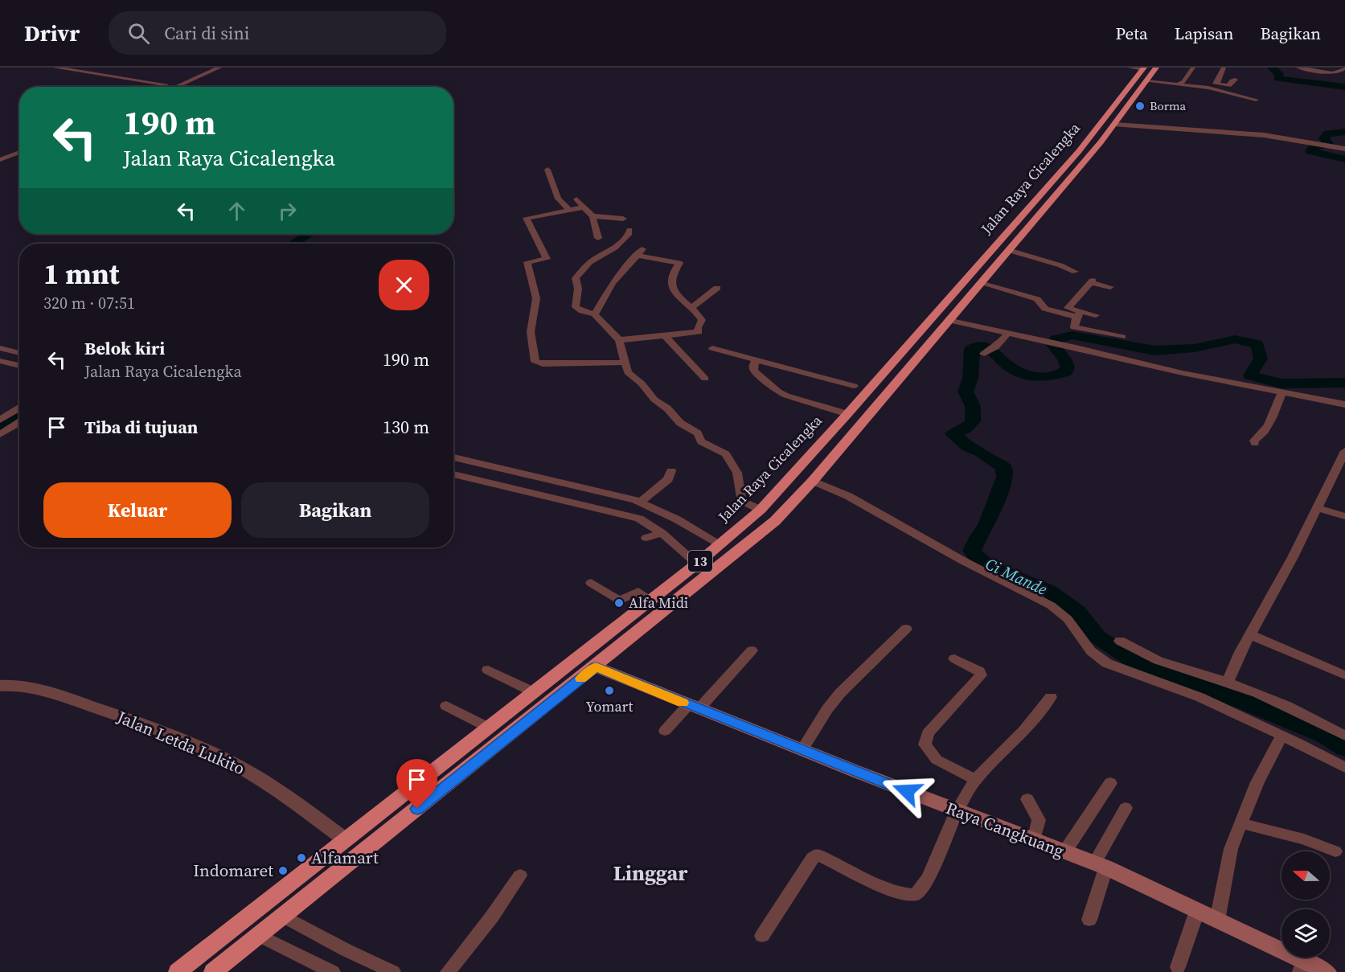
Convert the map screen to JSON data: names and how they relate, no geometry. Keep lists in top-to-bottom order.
{
  "streets": {
    "highway": ["Jalan Raya Cicalengka", "13"],
    "main road": ["Raya Cangkuang"],
    "street": ["Jalan Letda Lukito"]
  },
  "crossings": [
    ["Jalan Raya Cicalengka", "Jalan Letda Lukito"],
    ["Jalan Raya Cicalengka", "Raya Cangkuang"]
  ],
  "districts": ["Linggar"],
  "water": ["Ci Mande"],
  "places": [
    "Borma",
    "Alfa Midi",
    "Yomart",
    "Alfamart",
    "Indomaret"
  ],
  "north": "left",
  "page": {
    "header": "Drivr",
    "search": "Cari di sini",
    "nav": ["Peta", "Lapisan", "Bagikan"],
    "turn": ["190 m", "Jalan Raya Cicalengka"],
    "heading": ["1 mnt", "320 m · 07:51"],
    "list": [
      {
        "name": "Belok kiri",
        "note": "Jalan Raya Cicalengka",
        "value": "190 m"
      },
      {
        "name": "Tiba di tujuan",
        "value": "130 m"
      }
    ],
    "buttons": ["Keluar", "Bagikan"]
  }
}
